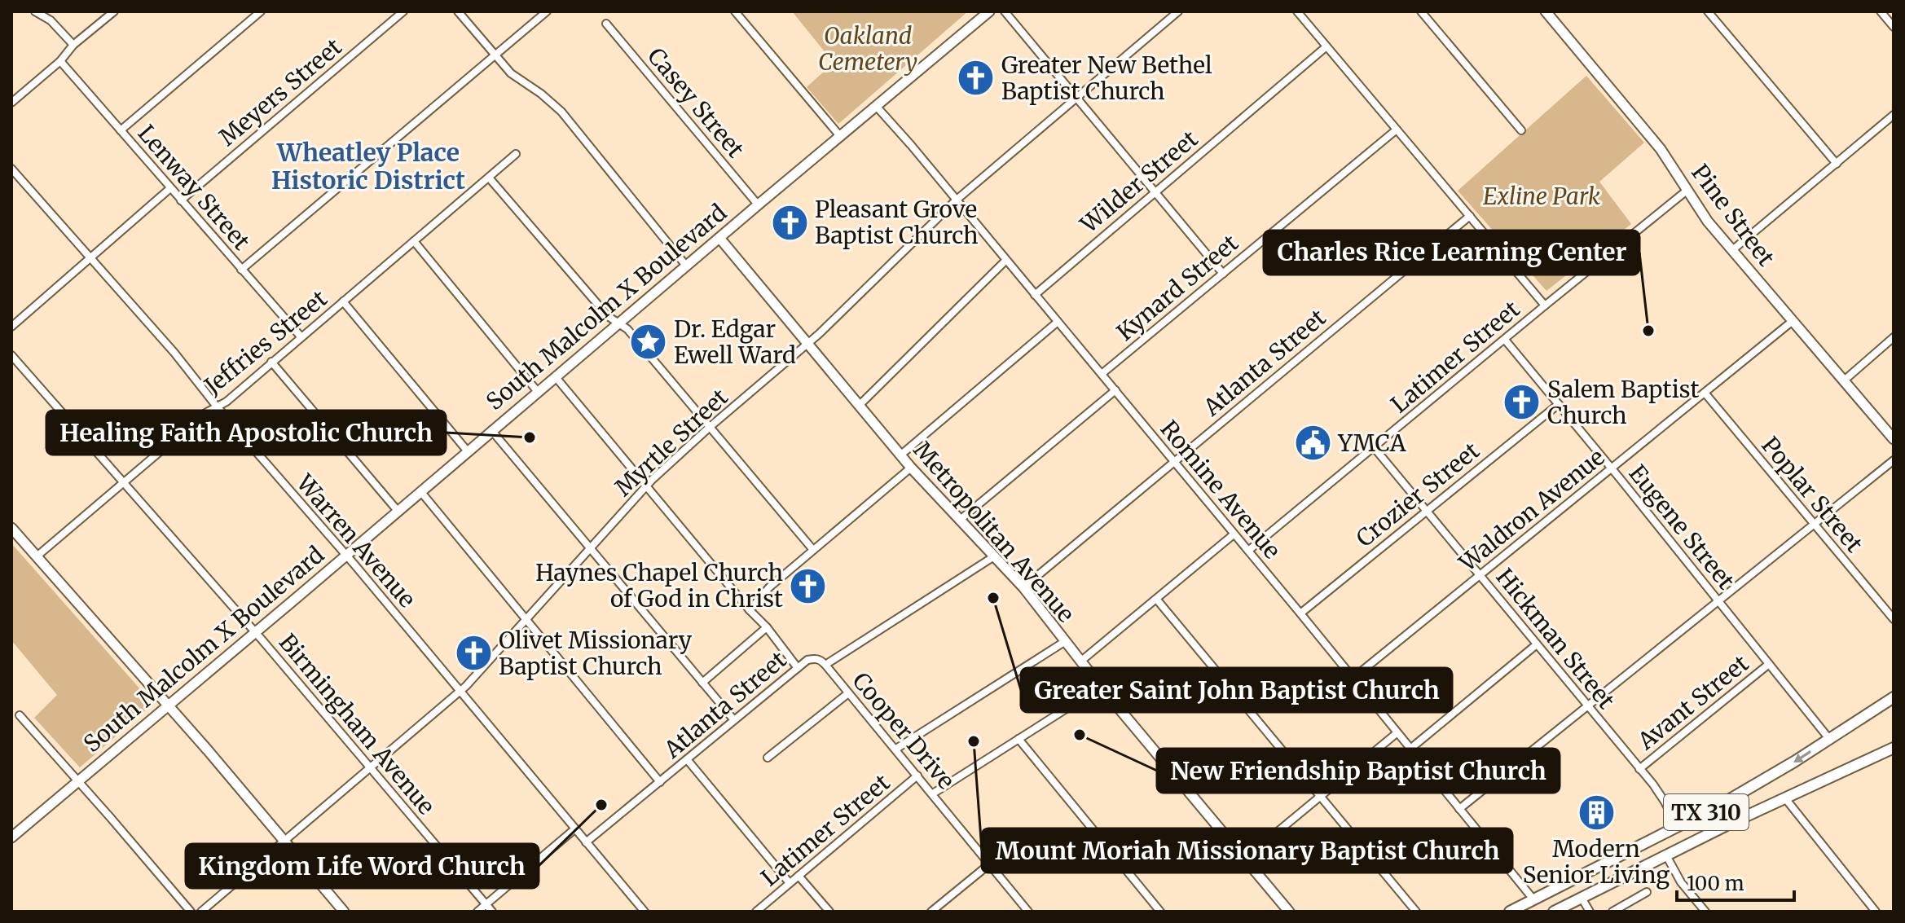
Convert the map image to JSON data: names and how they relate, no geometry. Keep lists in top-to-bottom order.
{
  "streets": {
    "main road": ["TX 310"],
    "street": [
      "Meyers Street",
      "Casey Street",
      "Wilder Street",
      "Lenway Street",
      "Pine Street",
      "Kynard Street",
      "South Malcolm X Boulevard",
      "Jeffries Street",
      "Latimer Street",
      "Atlanta Street",
      "Myrtle Street",
      "Romine Avenue",
      "Crozier Street",
      "Poplar Street",
      "Waldron Avenue",
      "Eugene Street",
      "Metropolitan Avenue",
      "Warren Avenue",
      "Hickman Street",
      "Avant Street",
      "Birmingham Avenue",
      "Cooper Drive"
    ]
  },
  "crossings": [
    ["Meyers Street", "Lenway Street"],
    ["Casey Street", "South Malcolm X Boulevard"],
    ["Wilder Street", "Romine Avenue"],
    ["Lenway Street", "Jeffries Street"],
    ["Pine Street", "Latimer Street"],
    ["Pine Street", "Waldron Avenue"],
    ["Kynard Street", "Romine Avenue"],
    ["South Malcolm X Boulevard", "Romine Avenue"],
    ["South Malcolm X Boulevard", "Metropolitan Avenue"],
    ["South Malcolm X Boulevard", "Warren Avenue"],
    ["South Malcolm X Boulevard", "Birmingham Avenue"],
    ["Jeffries Street", "Warren Avenue"],
    ["Jeffries Street", "Birmingham Avenue"],
    ["Latimer Street", "Romine Avenue"],
    ["Latimer Street", "Eugene Street"],
    ["Latimer Street", "Metropolitan Avenue"],
    ["Latimer Street", "Hickman Street"],
    ["Latimer Street", "Cooper Drive"],
    ["Atlanta Street", "Romine Avenue"],
    ["Atlanta Street", "Metropolitan Avenue"],
    ["Atlanta Street", "Warren Avenue"],
    ["Atlanta Street", "Cooper Drive"],
    ["Myrtle Street", "Romine Avenue"],
    ["Myrtle Street", "Metropolitan Avenue"],
    ["Myrtle Street", "Warren Avenue"],
    ["Myrtle Street", "Birmingham Avenue"],
    ["Romine Avenue", "Crozier Street"],
    ["Romine Avenue", "Waldron Avenue"],
    ["Romine Avenue", "TX 310"],
    ["Crozier Street", "Eugene Street"],
    ["Crozier Street", "Hickman Street"],
    ["Poplar Street", "Waldron Avenue"],
    ["Waldron Avenue", "Eugene Street"],
    ["Waldron Avenue", "Hickman Street"],
    ["Eugene Street", "Avant Street"],
    ["Eugene Street", "TX 310"],
    ["Hickman Street", "Avant Street"],
    ["Hickman Street", "TX 310"]
  ],
  "districts": ["Wheatley Place Historic District"],
  "parks": ["Oakland Cemetery", "Exline Park"],
  "places": {
    "church": [
      "Greater New Bethel Baptist Church",
      "Pleasant Grove Baptist Church",
      "Salem Baptist Church",
      "Haynes Chapel Church of God in Christ",
      "Olivet Missionary Baptist Church"
    ],
    "other": [
      "Charles Rice Learning Center",
      "Healing Faith Apostolic Church",
      "Greater Saint John Baptist Church",
      "New Friendship Baptist Church",
      "Mount Moriah Missionary Baptist Church",
      "Kingdom Life Word Church"
    ],
    "place": ["Dr. Edgar Ewell Ward"],
    "public building": ["YMCA"],
    "building": ["Modern Senior Living"]
  },
  "scale_bar": "100 m"
}
